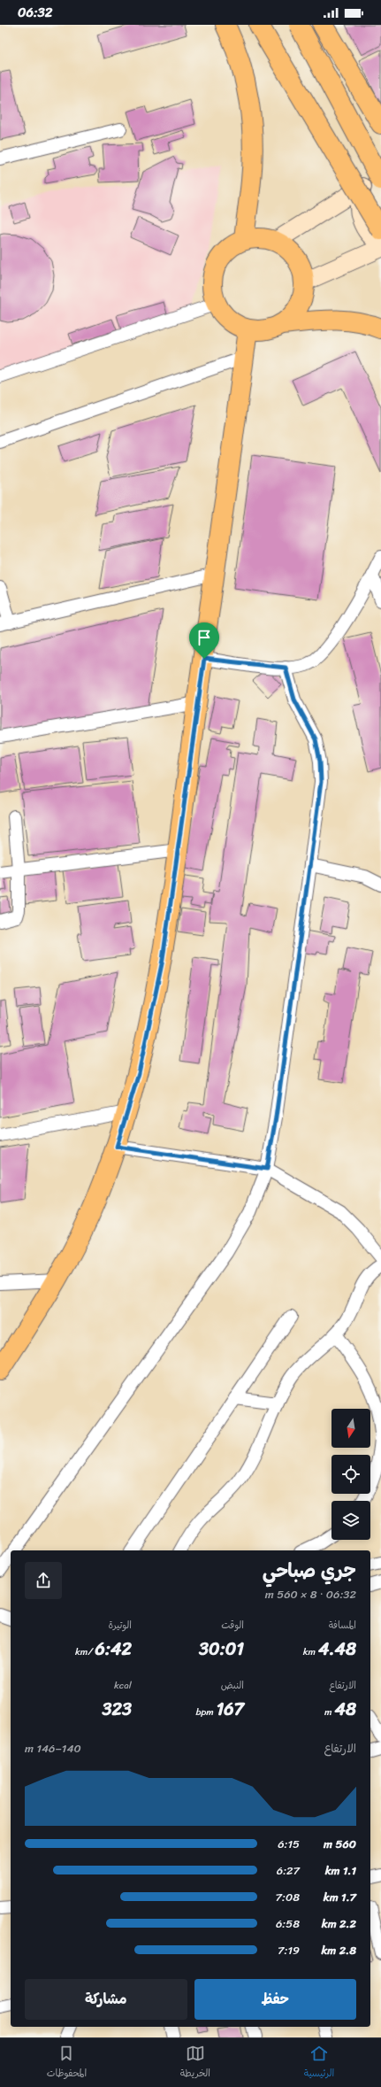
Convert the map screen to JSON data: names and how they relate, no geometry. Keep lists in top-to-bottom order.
{
  "north": "bottom",
  "page": {
    "status": "06:32",
    "heading": ["جري صباحي", "06:32 · 8 × 560 m"],
    "stats": [
      ["المسافة", "4.48 km"],
      ["الوقت", "30:01"],
      ["الوتيرة", "6:42 /km"],
      ["الارتفاع", "48 m"],
      ["النبض", "167 bpm"],
      ["kcal", "323"]
    ],
    "chart": ["الارتفاع", "140–146 m"],
    "list": [
      {
        "name": "560 m",
        "note": "6:15"
      },
      {
        "name": "1.1 km",
        "note": "6:27"
      },
      {
        "name": "1.7 km",
        "note": "7:08"
      },
      {
        "name": "2.2 km",
        "note": "6:58"
      },
      {
        "name": "2.8 km",
        "note": "7:19"
      }
    ],
    "buttons": ["حفظ", "مشاركة"],
    "tabs": ["الرئيسية", "الخريطة", "المحفوظات"]
  }
}
